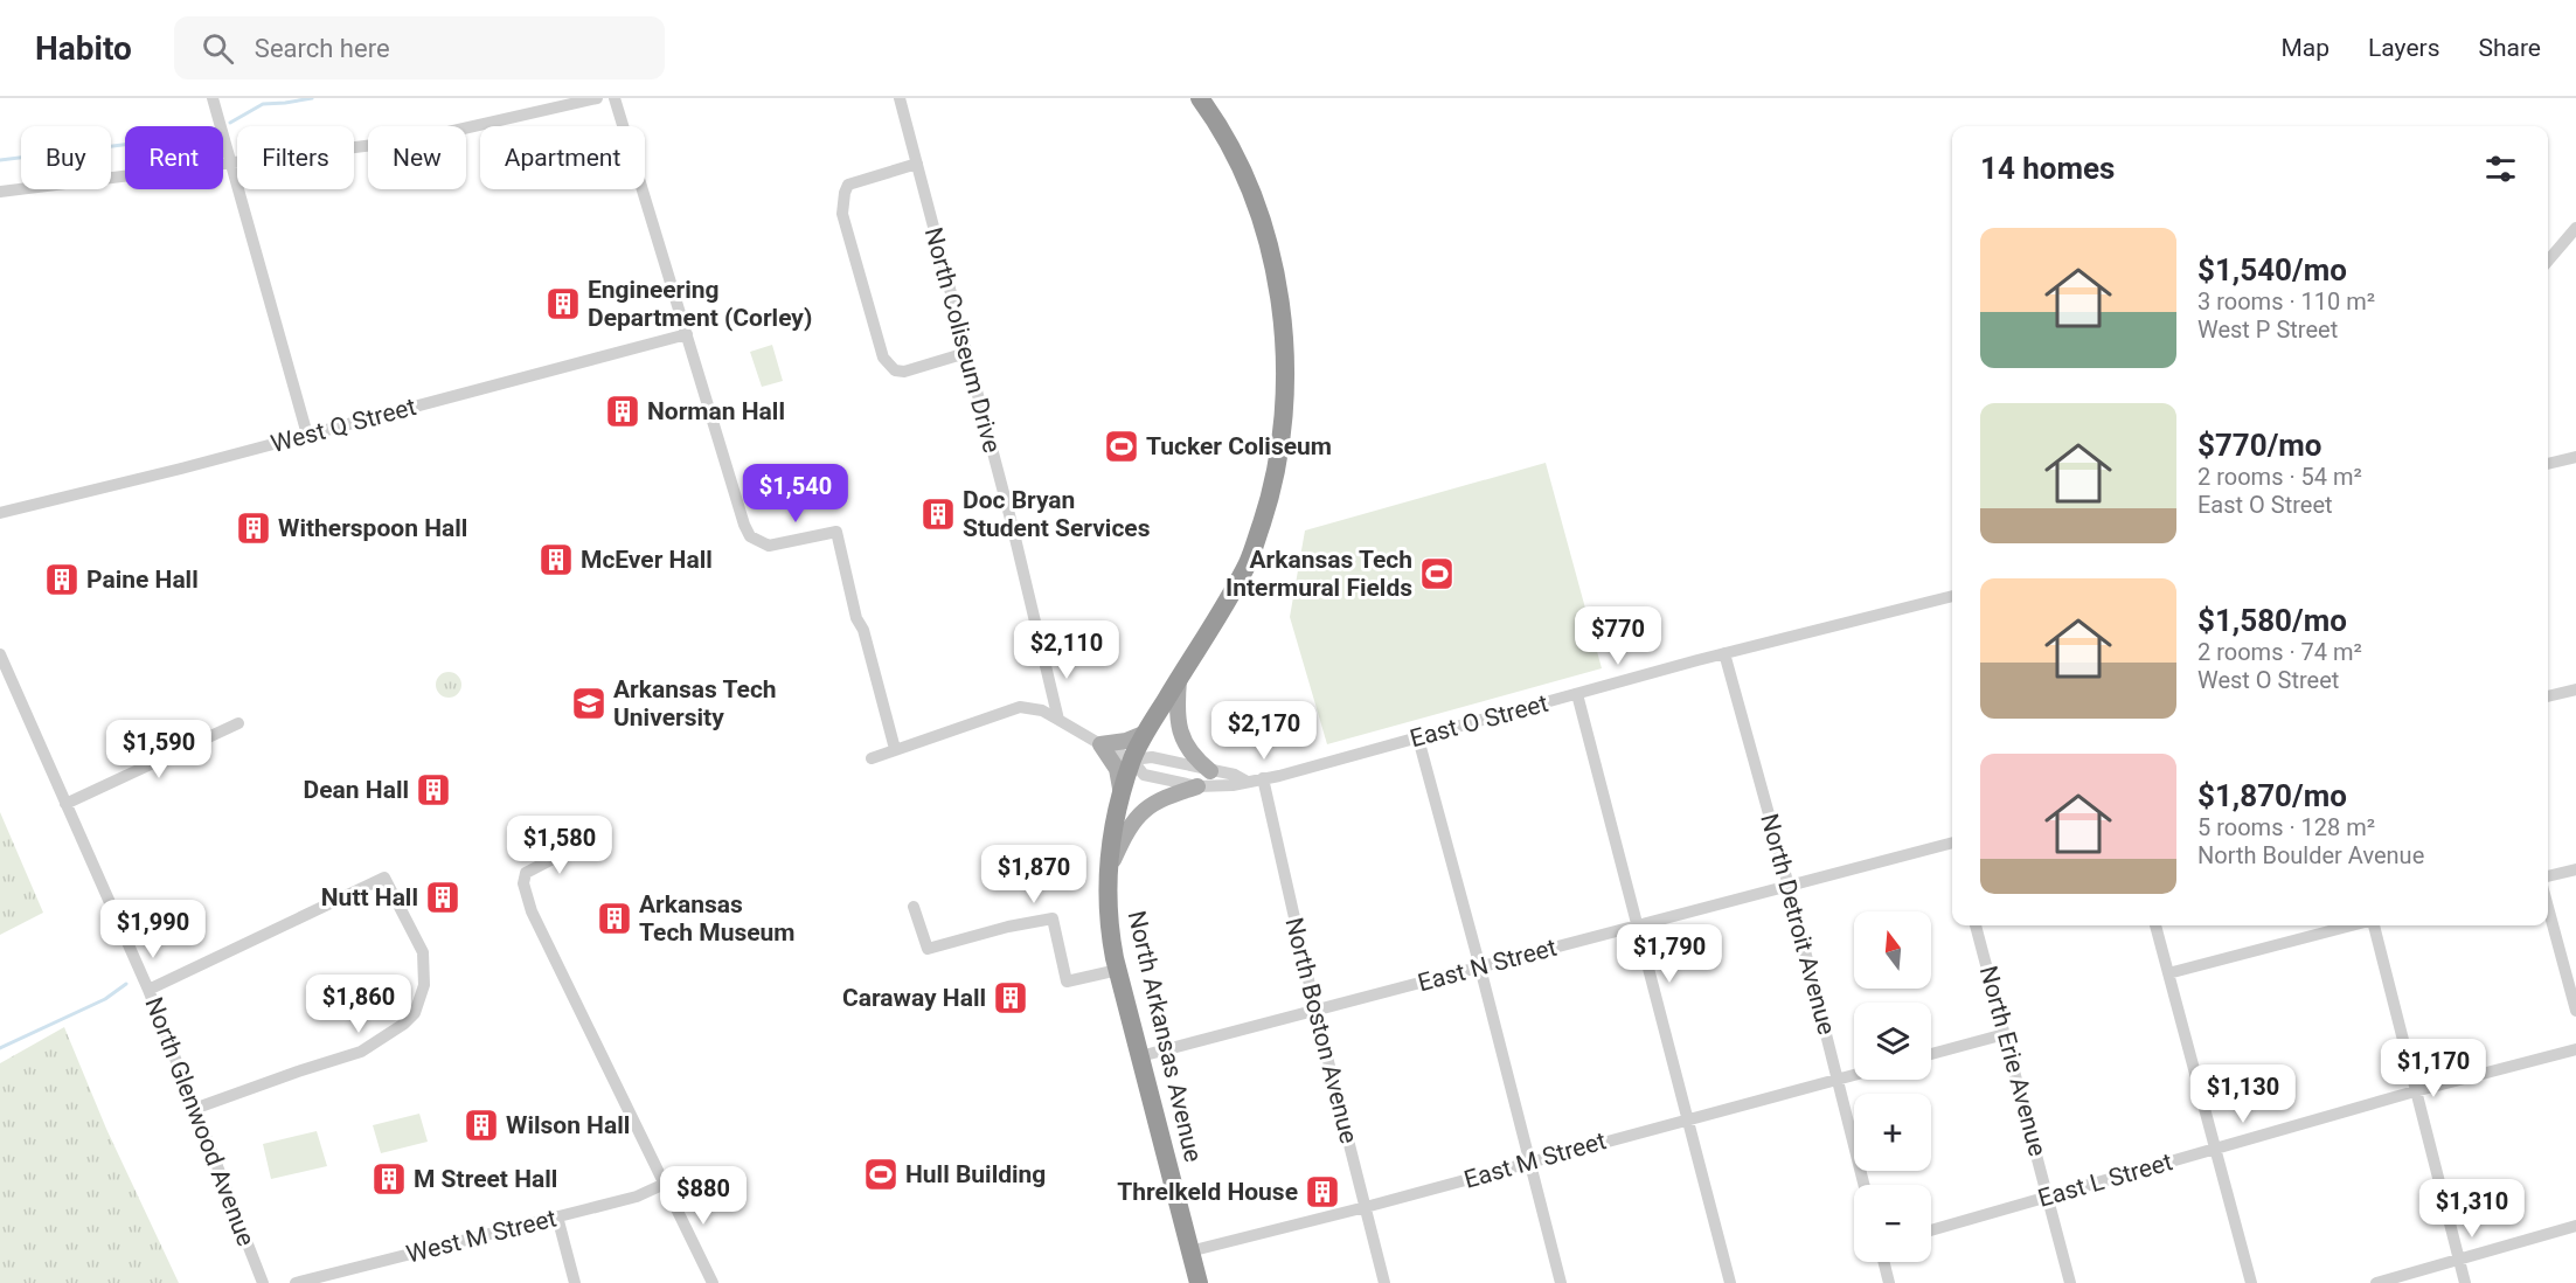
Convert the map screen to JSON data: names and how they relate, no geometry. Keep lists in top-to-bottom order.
{
  "streets": {
    "highway": ["North Arkansas Avenue"],
    "street": [
      "North Coliseum Drive",
      "West Q Street",
      "East O Street",
      "North Detroit Avenue",
      "East N Street",
      "North Boston Avenue",
      "North Erie Avenue",
      "North Glenwood Avenue",
      "East M Street",
      "East L Street",
      "West M Street"
    ]
  },
  "crossings": [
    ["East O Street", "North Detroit Avenue"],
    ["East O Street", "North Boston Avenue"],
    ["East O Street", "North Arkansas Avenue"],
    ["North Detroit Avenue", "East N Street"],
    ["North Detroit Avenue", "East M Street"],
    ["East N Street", "North Boston Avenue"],
    ["East N Street", "North Arkansas Avenue"],
    ["North Boston Avenue", "East M Street"],
    ["North Arkansas Avenue", "East M Street"],
    ["North Erie Avenue", "East L Street"]
  ],
  "places": {
    "building": [
      "Engineering Department (Corley)",
      "Norman Hall",
      "Doc Bryan Student Services",
      "Witherspoon Hall",
      "McEver Hall",
      "Paine Hall",
      "Dean Hall",
      "Nutt Hall",
      "Arkansas Tech Museum",
      "Caraway Hall",
      "Wilson Hall",
      "M Street Hall",
      "Threlkeld House"
    ],
    "sports": ["Tucker Coliseum", "Arkansas Tech Intermural Fields", "Hull Building"],
    "school or university": ["Arkansas Tech University"]
  },
  "north": "top",
  "page": {
    "header": "Habito",
    "search": "Search here",
    "nav": ["Map", "Layers", "Share"],
    "chip": [
      "Buy",
      "Rent",
      "Filters",
      "New",
      "Apartment"
    ],
    "heading": "14 homes",
    "list": [
      {
        "name": "$1,540/mo",
        "note": "3 rooms · 110 m² · West P Street"
      },
      {
        "name": "$770/mo",
        "note": "2 rooms · 54 m² · East O Street"
      },
      {
        "name": "$1,580/mo",
        "note": "2 rooms · 74 m² · West O Street"
      },
      {
        "name": "$1,870/mo",
        "note": "5 rooms · 128 m² · North Boulder Avenue"
      }
    ],
    "price": [
      "$1,540",
      "$770",
      "$2,110",
      "$2,170",
      "$1,590",
      "$1,580",
      "$1,870",
      "$1,990",
      "$1,790",
      "$1,860",
      "$1,170",
      "$1,130",
      "$880",
      "$1,310"
    ],
    "map_buttons": ["+", "−"]
  }
}
